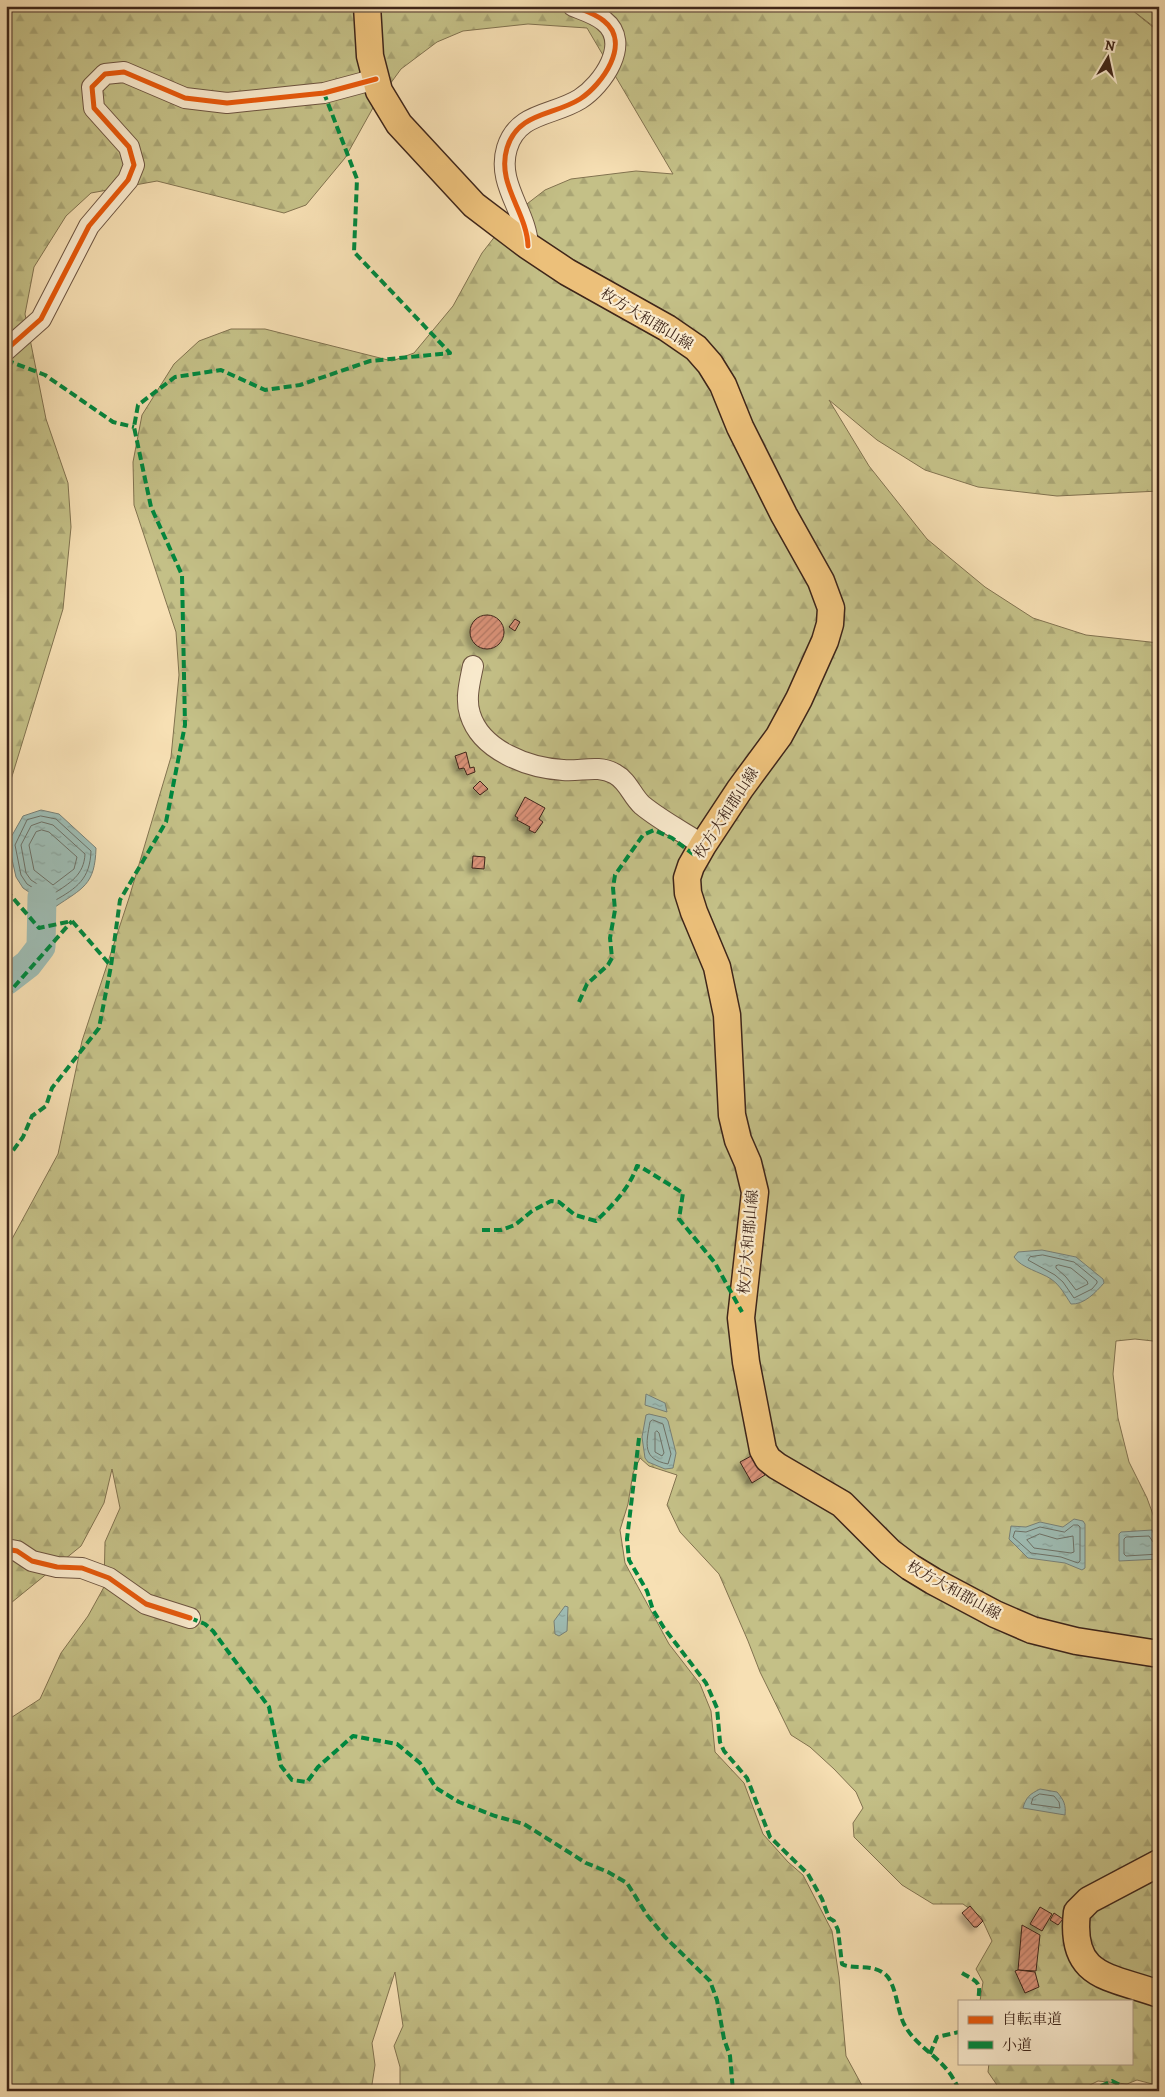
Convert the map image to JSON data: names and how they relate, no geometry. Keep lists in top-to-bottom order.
{
  "streets": {
    "main road": ["枚方大和郡山線"]
  },
  "legend": ["自転車道", "小道"],
  "north": "top"
}
